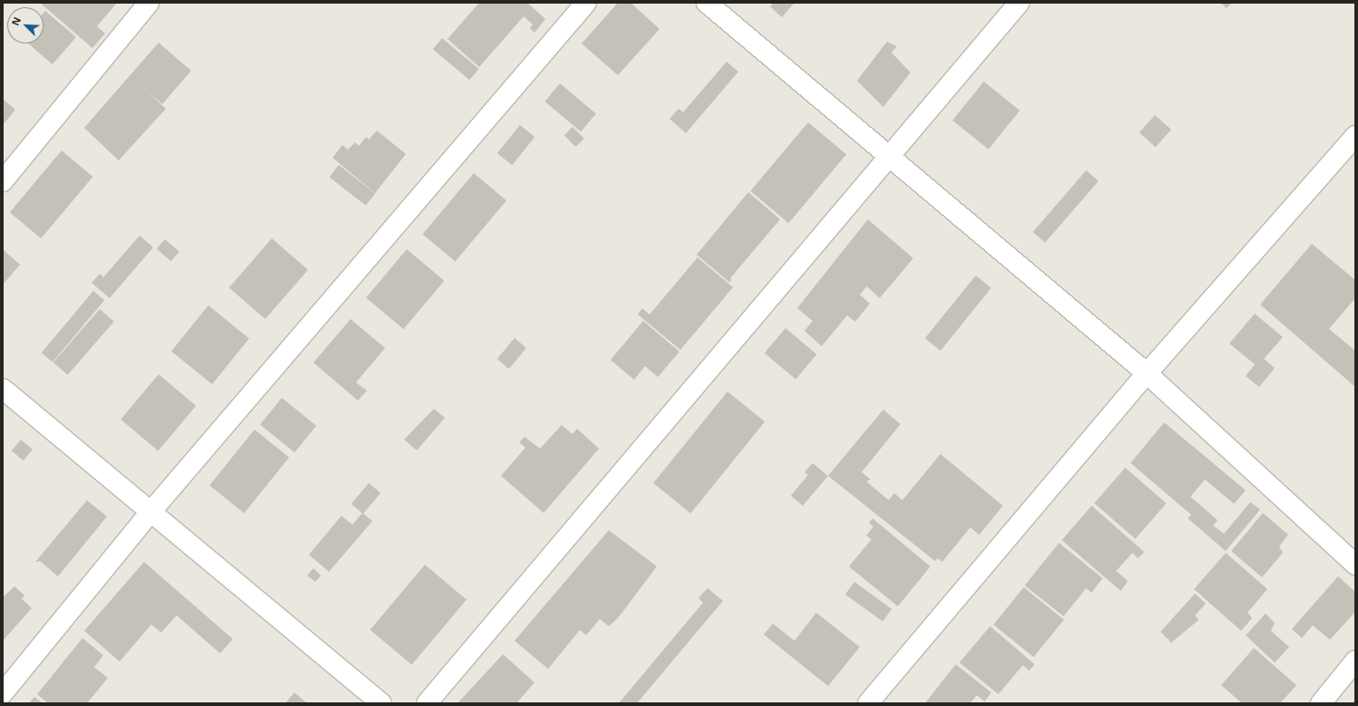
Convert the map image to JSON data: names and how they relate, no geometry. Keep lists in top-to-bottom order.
{
  "north": "top left"
}
